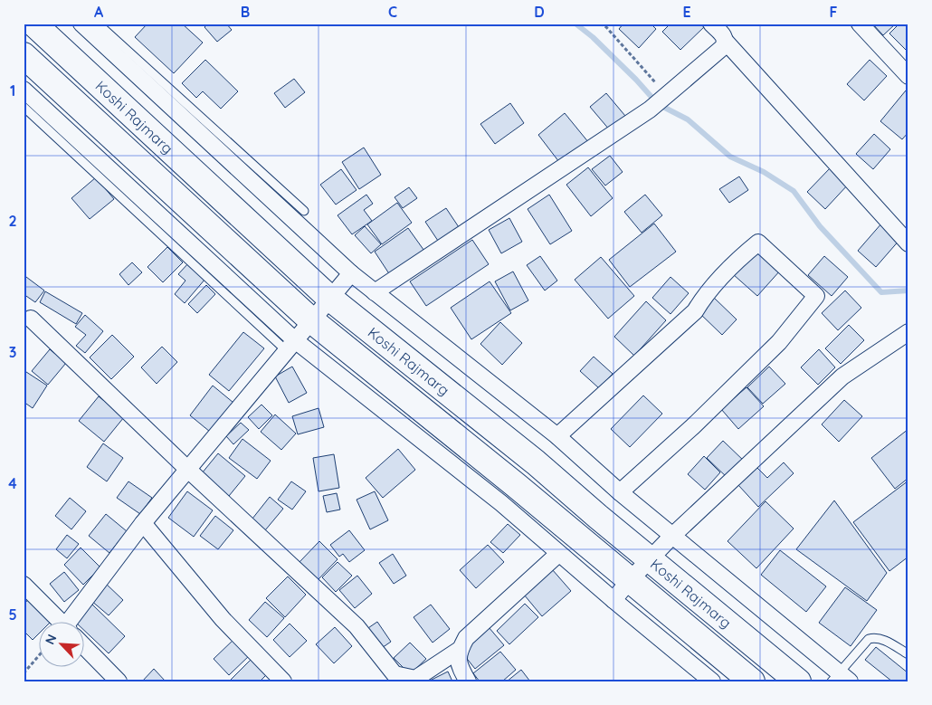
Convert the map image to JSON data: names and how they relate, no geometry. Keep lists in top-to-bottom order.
{
  "streets": {
    "main road": ["Koshi Rajmarg"]
  },
  "north": "top left",
  "grid": {
    "columns": [
      "A",
      "B",
      "C",
      "D",
      "E",
      "F"
    ],
    "rows": [
      "1",
      "2",
      "3",
      "4",
      "5"
    ]
  }
}
